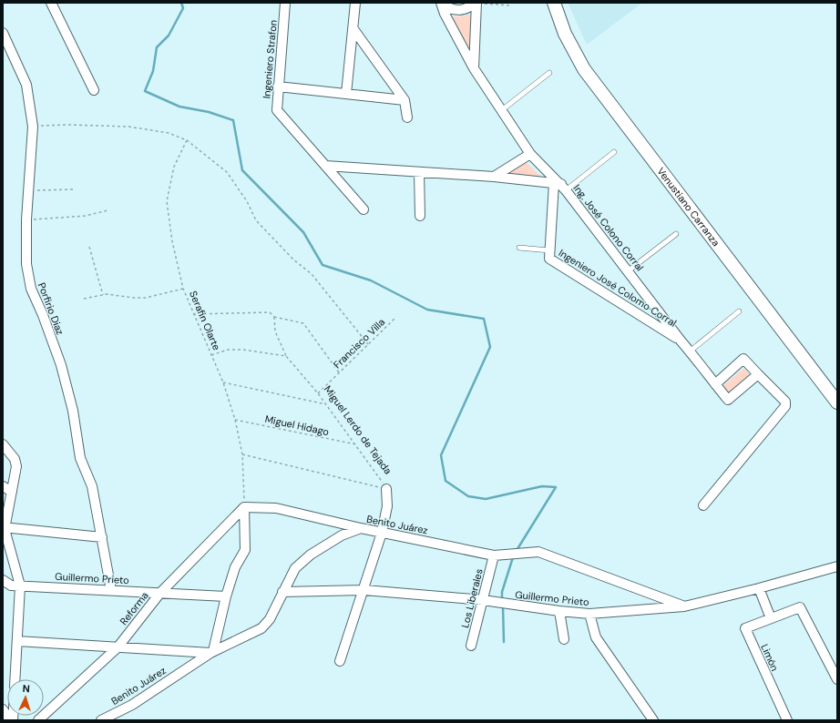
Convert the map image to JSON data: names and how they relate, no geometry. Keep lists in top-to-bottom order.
{
  "streets": {
    "main road": ["Venustiano Carranza"],
    "street": [
      "Ingeniero Strafon",
      "Ing. José Colono Corral",
      "Ingeniero José Colomo Corral",
      "Porfirio Diaz",
      "Miguel Lerdo de Tejada",
      "Benito Juárez",
      "Guillermo Prieto",
      "Los Liberales",
      "Reforma",
      "Limón"
    ],
    "path": ["Serafin Olarte", "Francisco Villa", "Miguel Hidago"]
  },
  "crossings": [
    ["Ing. José Colono Corral", "Ingeniero José Colomo Corral"],
    ["Porfirio Diaz", "Guillermo Prieto"],
    ["Serafin Olarte", "Miguel Hidago"],
    ["Serafin Olarte", "Reforma"],
    ["Francisco Villa", "Miguel Lerdo de Tejada"],
    ["Miguel Hidago", "Miguel Lerdo de Tejada"],
    ["Miguel Lerdo de Tejada", "Benito Juárez"],
    ["Miguel Lerdo de Tejada", "Guillermo Prieto"],
    ["Benito Juárez", "Guillermo Prieto"],
    ["Benito Juárez", "Los Liberales"],
    ["Guillermo Prieto", "Los Liberales"],
    ["Guillermo Prieto", "Reforma"]
  ],
  "north": "top"
}
